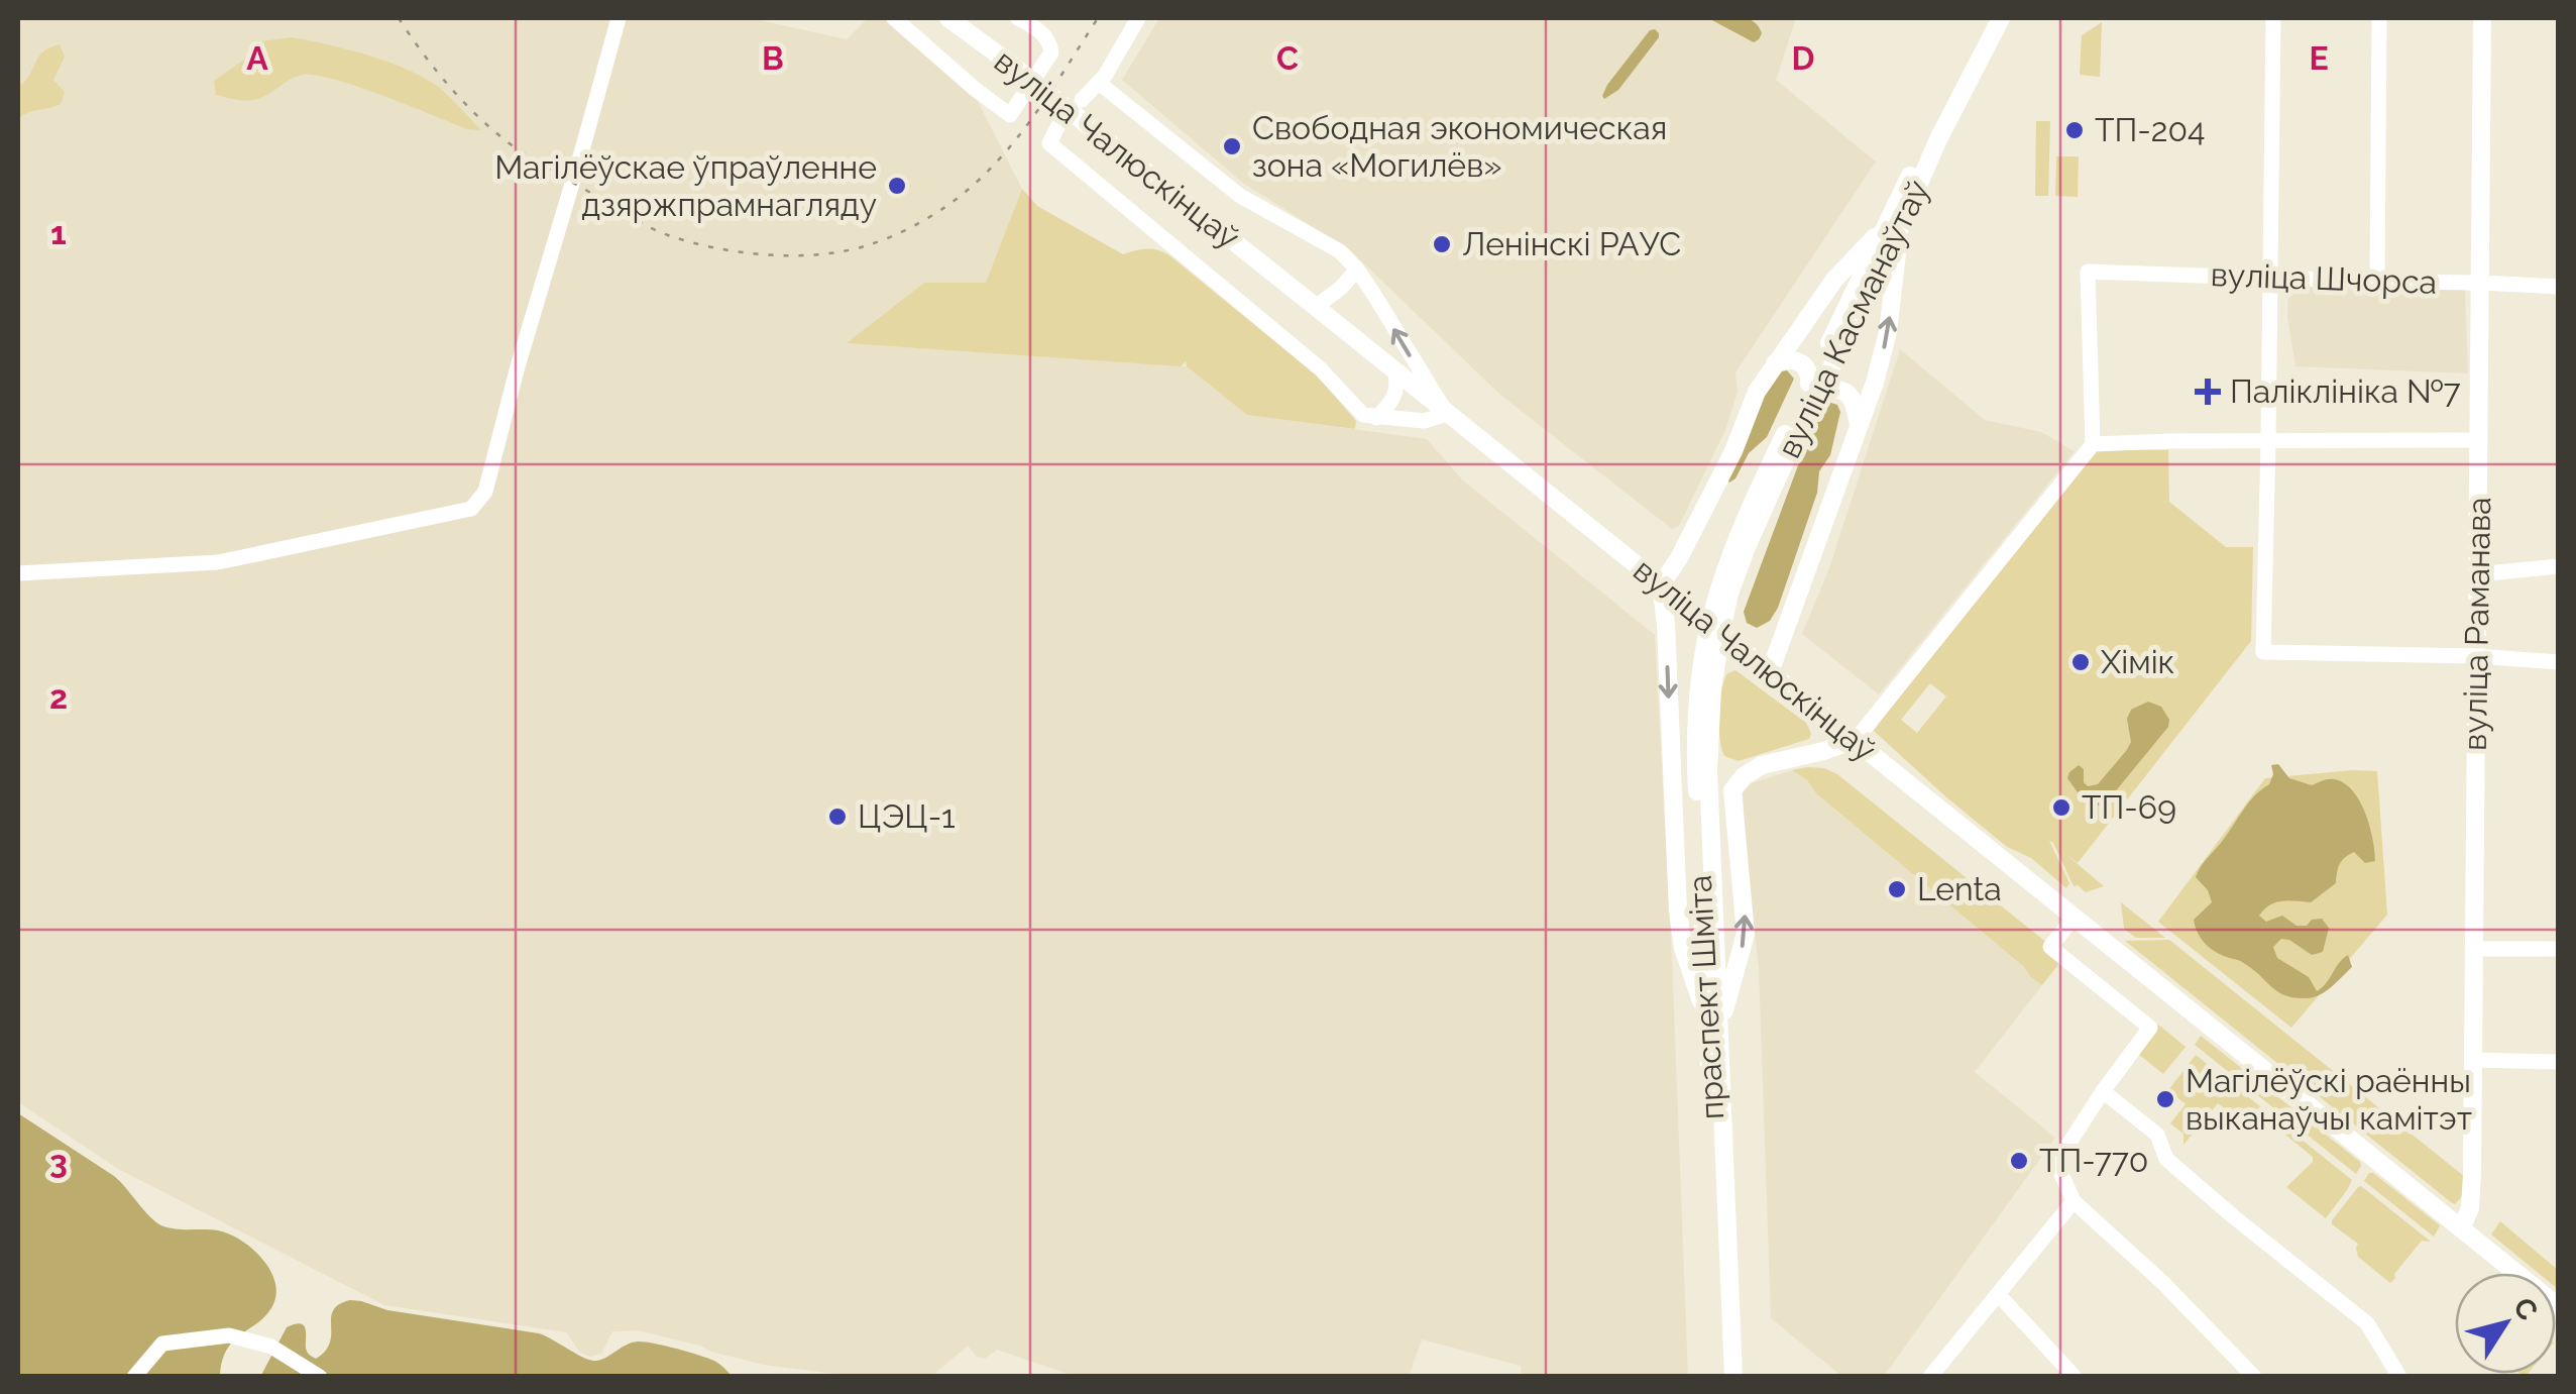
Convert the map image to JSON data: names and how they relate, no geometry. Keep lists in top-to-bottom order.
{
  "streets": {
    "main road": [
      "вуліца Чалюскінцаў",
      "вуліца Касманаўтаў",
      "вуліца Раманава",
      "праспект Шміта"
    ],
    "street": ["вуліца Шчорса"]
  },
  "crossings": [
    ["вуліца Чалюскінцаў", "вуліца Раманава"],
    ["вуліца Шчорса", "вуліца Раманава"],
    ["вуліца Касманаўтаў", "праспект Шміта"]
  ],
  "places": {
    "other": [
      "ТП-204",
      "Свободная экономическая зона «Могилёв»",
      "Магілёўскае ўпраўленне дзяржпрамнагляду",
      "Ленінскі РАУС",
      "Хімік",
      "ТП-69",
      "ЦЭЦ-1",
      "Lenta",
      "Магілёўскі раённы выканаўчы камітэт",
      "ТП-770"
    ],
    "health": ["Паліклініка №7"]
  },
  "north": "top right",
  "grid": {
    "columns": [
      "A",
      "B",
      "C",
      "D",
      "E"
    ],
    "rows": ["1", "2", "3"]
  }
}
